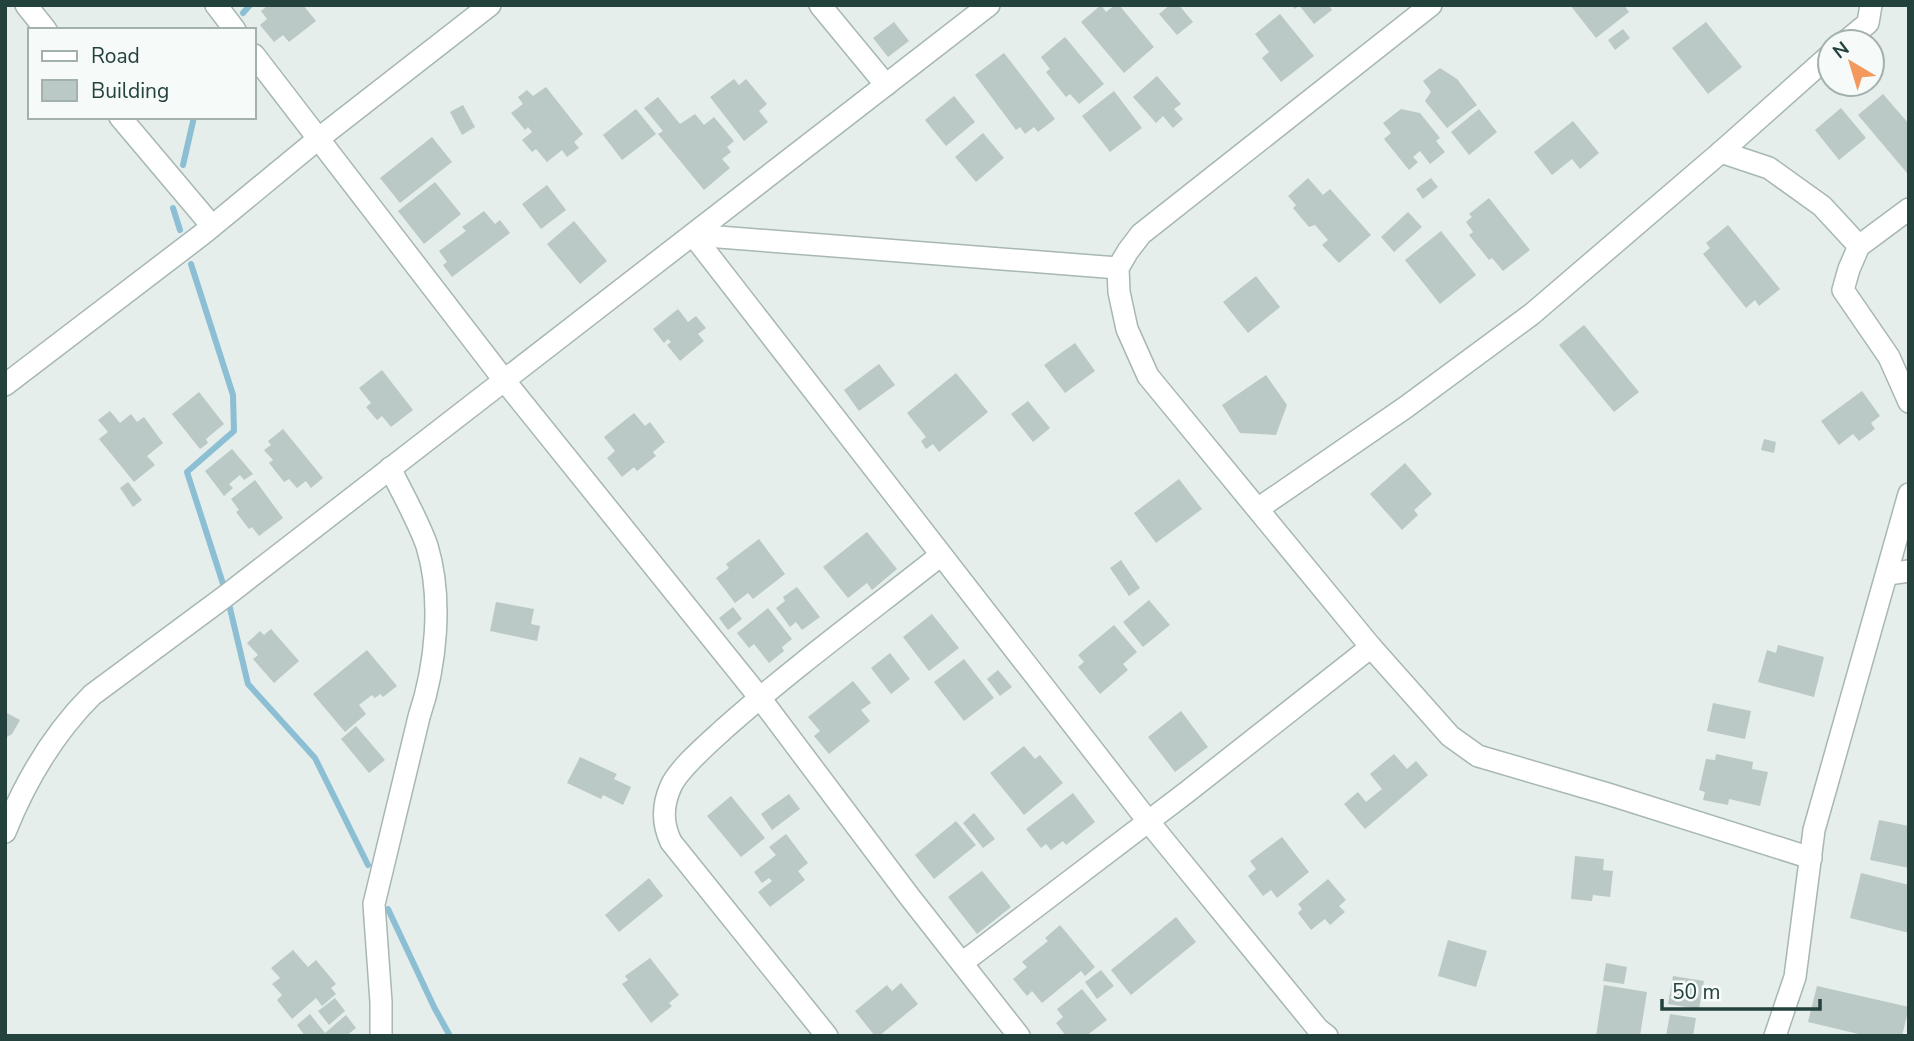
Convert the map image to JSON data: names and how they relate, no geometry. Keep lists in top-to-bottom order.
{
  "legend": ["Road", "Building"],
  "scale_bar": "50 m",
  "north": "top left"
}
